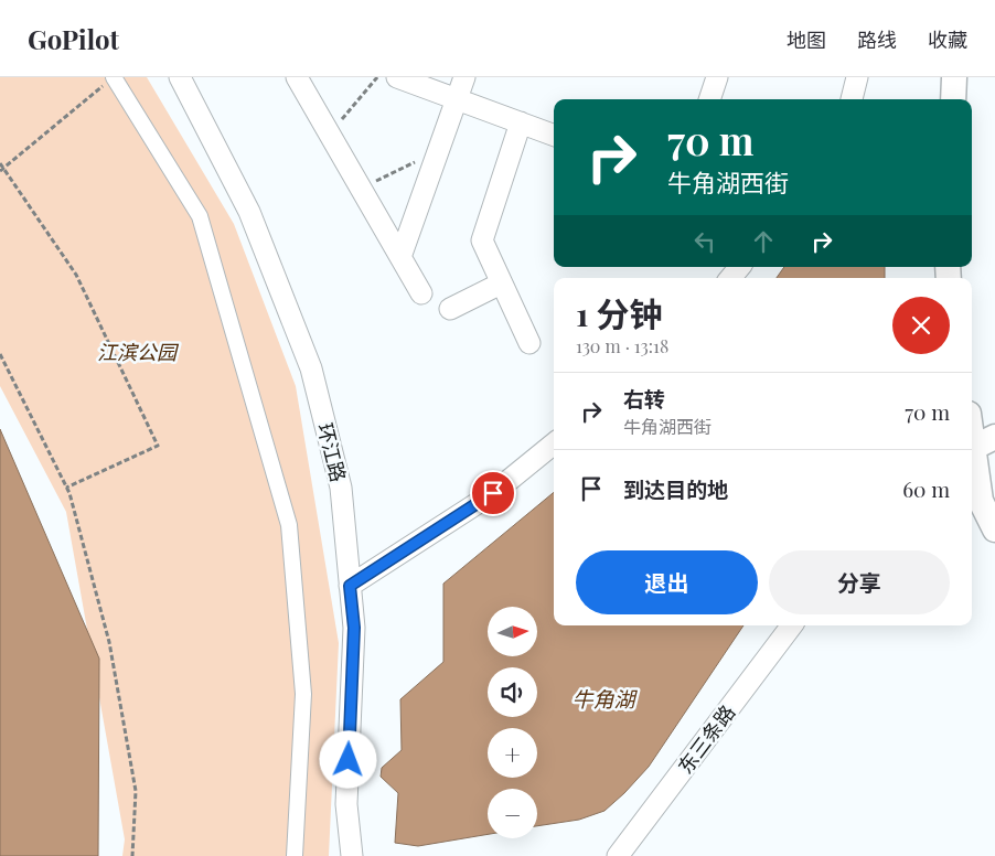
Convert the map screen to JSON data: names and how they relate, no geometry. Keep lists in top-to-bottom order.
{
  "streets": {
    "street": ["环江路", "东三条路"]
  },
  "water": ["牛角湖"],
  "parks": ["江滨公园"],
  "north": "right",
  "page": {
    "header": "GoPilot",
    "nav": ["地图", "路线", "收藏"],
    "turn": ["70 m", "牛角湖西街"],
    "heading": ["1 分钟", "130 m · 13:18"],
    "list": [
      {
        "name": "右转",
        "note": "牛角湖西街",
        "value": "70 m"
      },
      {
        "name": "到达目的地",
        "value": "60 m"
      }
    ],
    "buttons": ["退出", "分享"],
    "map_buttons": ["+", "−"]
  }
}
